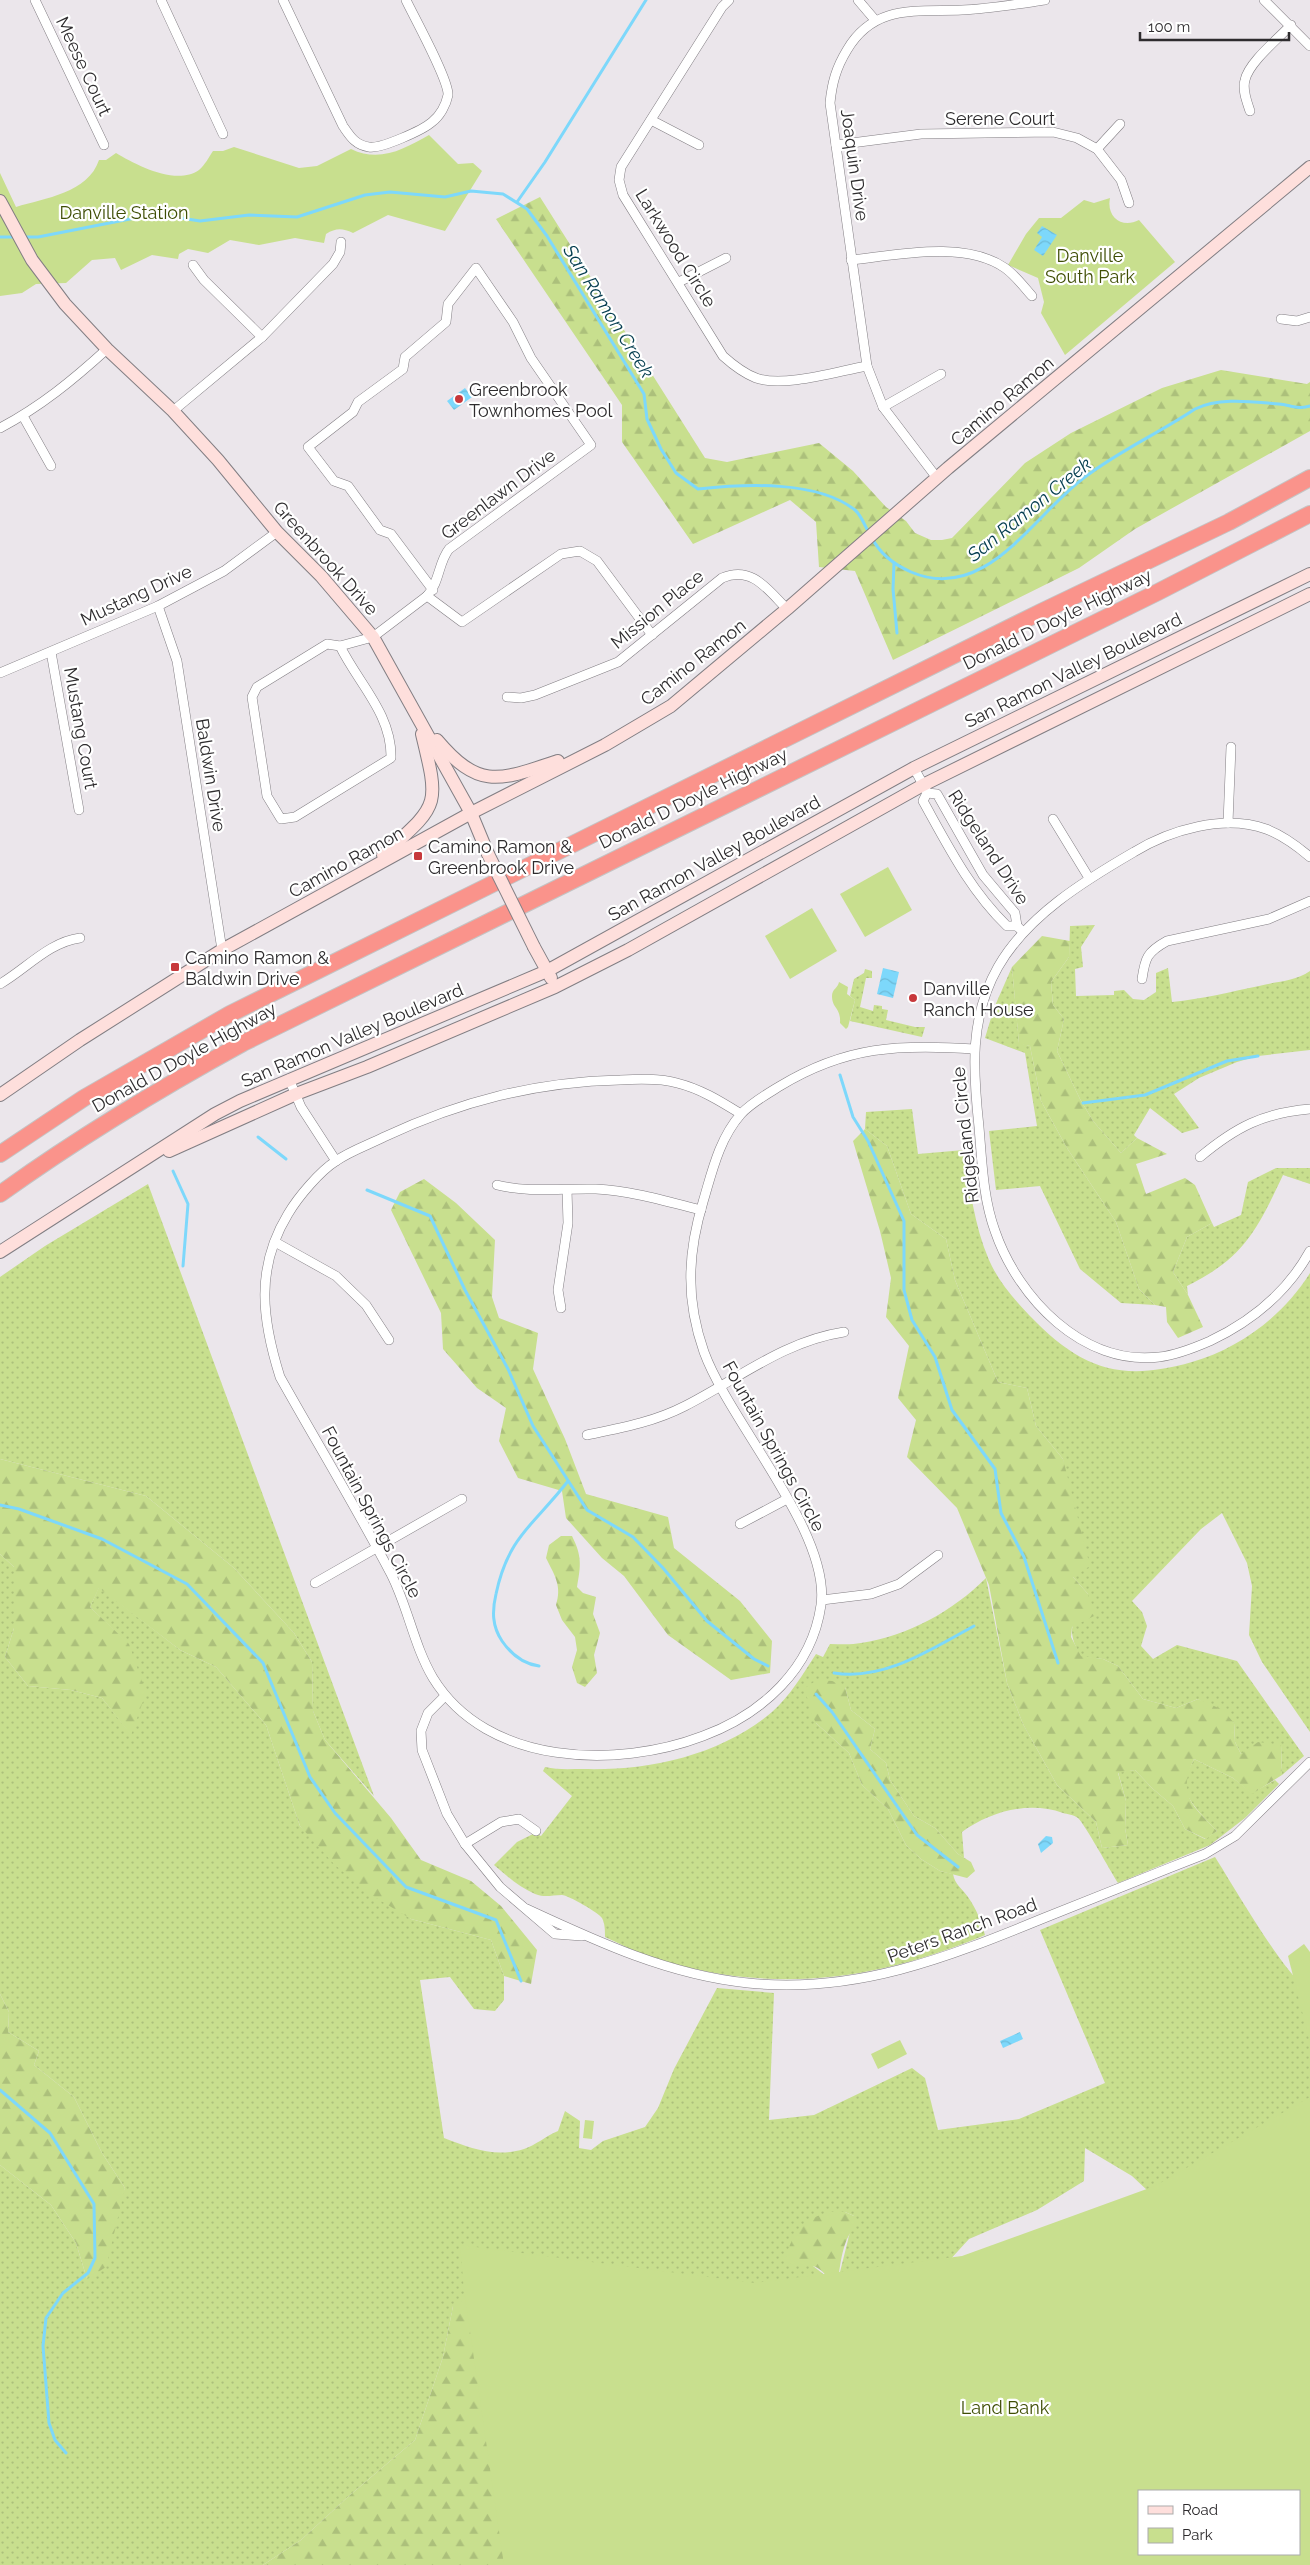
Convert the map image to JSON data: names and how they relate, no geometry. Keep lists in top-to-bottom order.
{
  "streets": {
    "highway": ["Donald D Doyle Highway"],
    "street": [
      "Meese Court",
      "Serene Court",
      "Joaquin Drive",
      "Larkwood Circle",
      "Camino Ramon",
      "Greenlawn Drive",
      "Greenbrook Drive",
      "Mustang Drive",
      "Mission Place",
      "San Ramon Valley Boulevard",
      "Mustang Court",
      "Baldwin Drive",
      "Ridgeland Drive",
      "Ridgeland Circle",
      "Fountain Springs Circle",
      "Peters Ranch Road"
    ]
  },
  "crossings": [
    ["Serene Court", "Joaquin Drive"],
    ["Joaquin Drive", "Larkwood Circle"],
    ["Joaquin Drive", "Camino Ramon"],
    ["Camino Ramon", "Greenbrook Drive"],
    ["Camino Ramon", "Mission Place"],
    ["Camino Ramon", "Baldwin Drive"],
    ["Greenbrook Drive", "Mustang Drive"],
    ["Greenbrook Drive", "San Ramon Valley Boulevard"],
    ["Mustang Drive", "Mustang Court"],
    ["Mustang Drive", "Baldwin Drive"],
    ["San Ramon Valley Boulevard", "Ridgeland Drive"],
    ["Ridgeland Drive", "Ridgeland Circle"],
    ["Ridgeland Circle", "Fountain Springs Circle"],
    ["Fountain Springs Circle", "Peters Ranch Road"]
  ],
  "water": ["San Ramon Creek"],
  "parks": ["Danville Station", "Danville South Park", "Land Bank"],
  "places": {
    "other": ["Greenbrook Townhomes Pool", "Danville Ranch House"],
    "transit": ["Camino Ramon & Greenbrook Drive", "Camino Ramon & Baldwin Drive"]
  },
  "legend": ["Road", "Park"],
  "scale_bar": "100 m"
}
